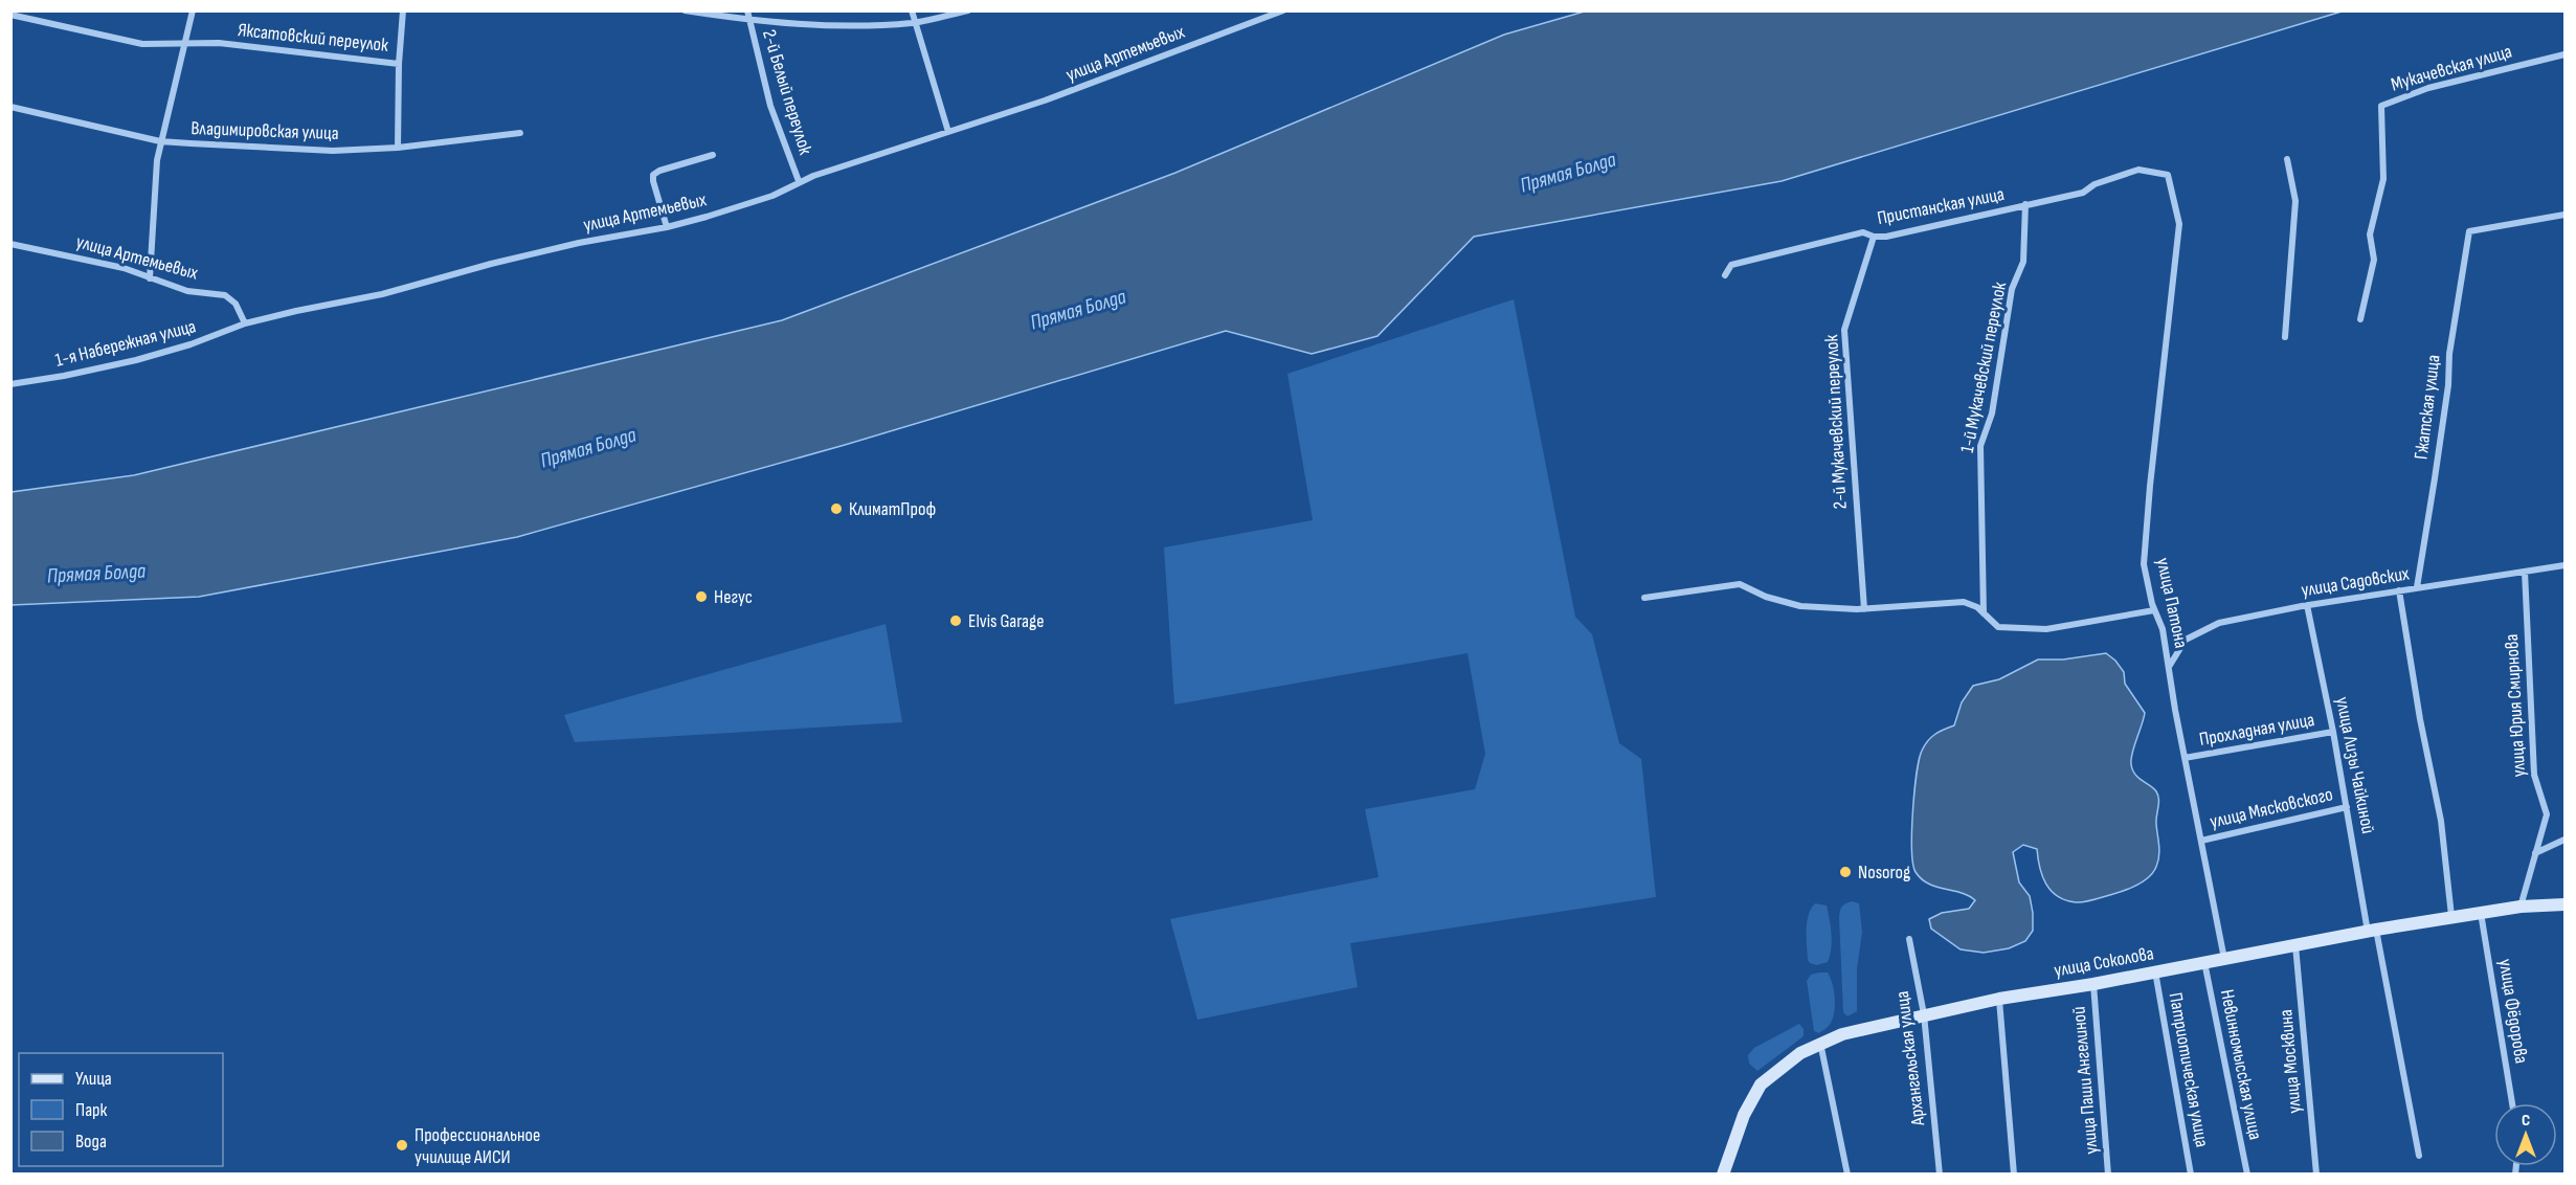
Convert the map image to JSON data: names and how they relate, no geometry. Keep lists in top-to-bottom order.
{
  "streets": {
    "main road": ["улица Соколова"],
    "street": [
      "Яксатовский переулок",
      "улица Артемьевых",
      "Мукачевская улица",
      "2-й Белый переулок",
      "Владимировская улица",
      "Пристанская улица",
      "1-я Набережная улица",
      "1-й Мукачевский переулок",
      "Гжатская улица",
      "2-й Мукачевский переулок",
      "улица Садовских",
      "улица Патона",
      "улица Юрия Смирнова",
      "Прохладная улица",
      "улица Лизы Чайкиной",
      "улица Мясковского",
      "улица Фёдорова",
      "Архангельская улица",
      "улица Москвина",
      "Невинномысская улица",
      "Патриотическая улица",
      "улица Паши Ангелиной"
    ]
  },
  "crossings": [
    ["улица Артемьевых", "2-й Белый переулок"],
    ["улица Артемьевых", "1-я Набережная улица"],
    ["Пристанская улица", "1-й Мукачевский переулок"],
    ["Пристанская улица", "2-й Мукачевский переулок"],
    ["Пристанская улица", "улица Патона"],
    ["Гжатская улица", "улица Садовских"],
    ["улица Садовских", "улица Патона"],
    ["улица Садовских", "улица Юрия Смирнова"],
    ["улица Садовских", "улица Лизы Чайкиной"],
    ["улица Патона", "Прохладная улица"],
    ["улица Патона", "улица Мясковского"],
    ["улица Патона", "улица Соколова"],
    ["улица Юрия Смирнова", "улица Соколова"],
    ["Прохладная улица", "улица Лизы Чайкиной"],
    ["улица Лизы Чайкиной", "улица Мясковского"],
    ["улица Лизы Чайкиной", "улица Соколова"],
    ["улица Соколова", "улица Фёдорова"],
    ["улица Соколова", "Архангельская улица"],
    ["улица Соколова", "улица Москвина"],
    ["улица Соколова", "Невинномысская улица"],
    ["улица Соколова", "Патриотическая улица"],
    ["улица Соколова", "улица Паши Ангелиной"]
  ],
  "water": ["Прямая Болда"],
  "places": [
    "КлиматПроф",
    "Негус",
    "Elvis Garage",
    "Nosorog",
    "Профессиональное училище АИСИ"
  ],
  "legend": ["Улица", "Парк", "Вода"],
  "north": "top"
}
